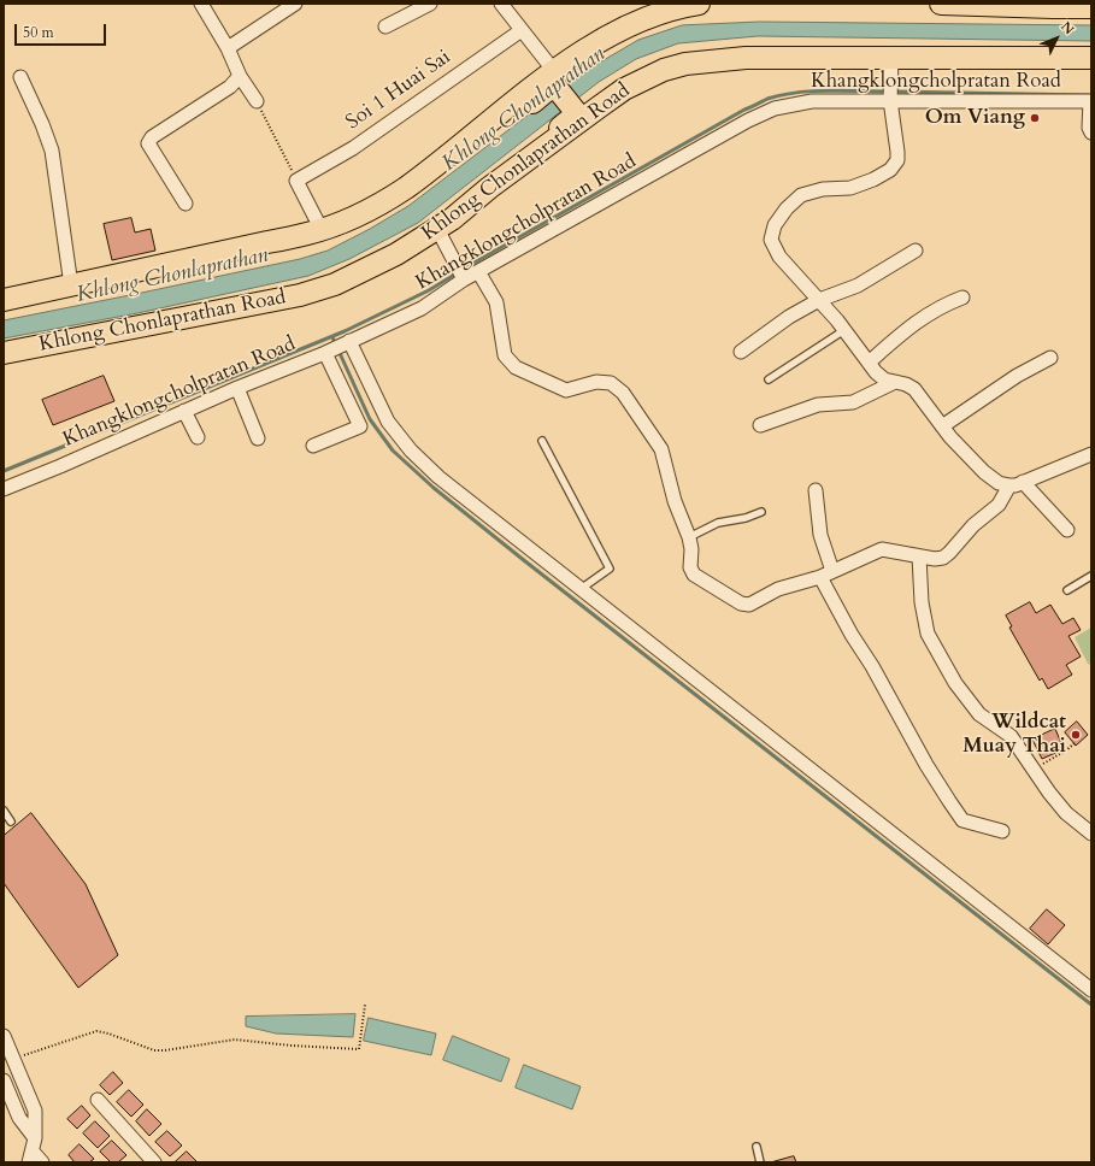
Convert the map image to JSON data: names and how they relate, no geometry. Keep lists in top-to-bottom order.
{
  "streets": {
    "main road": ["Khlong Chonlaprathan Road"],
    "street": ["Khangklongcholpratan Road", "Soi 1 Huai Sai"]
  },
  "water": ["Khlong Chonlaprathan"],
  "places": ["Om Viang", "Wildcat Muay Thai"],
  "scale_bar": "50 m",
  "north": "top right"
}
